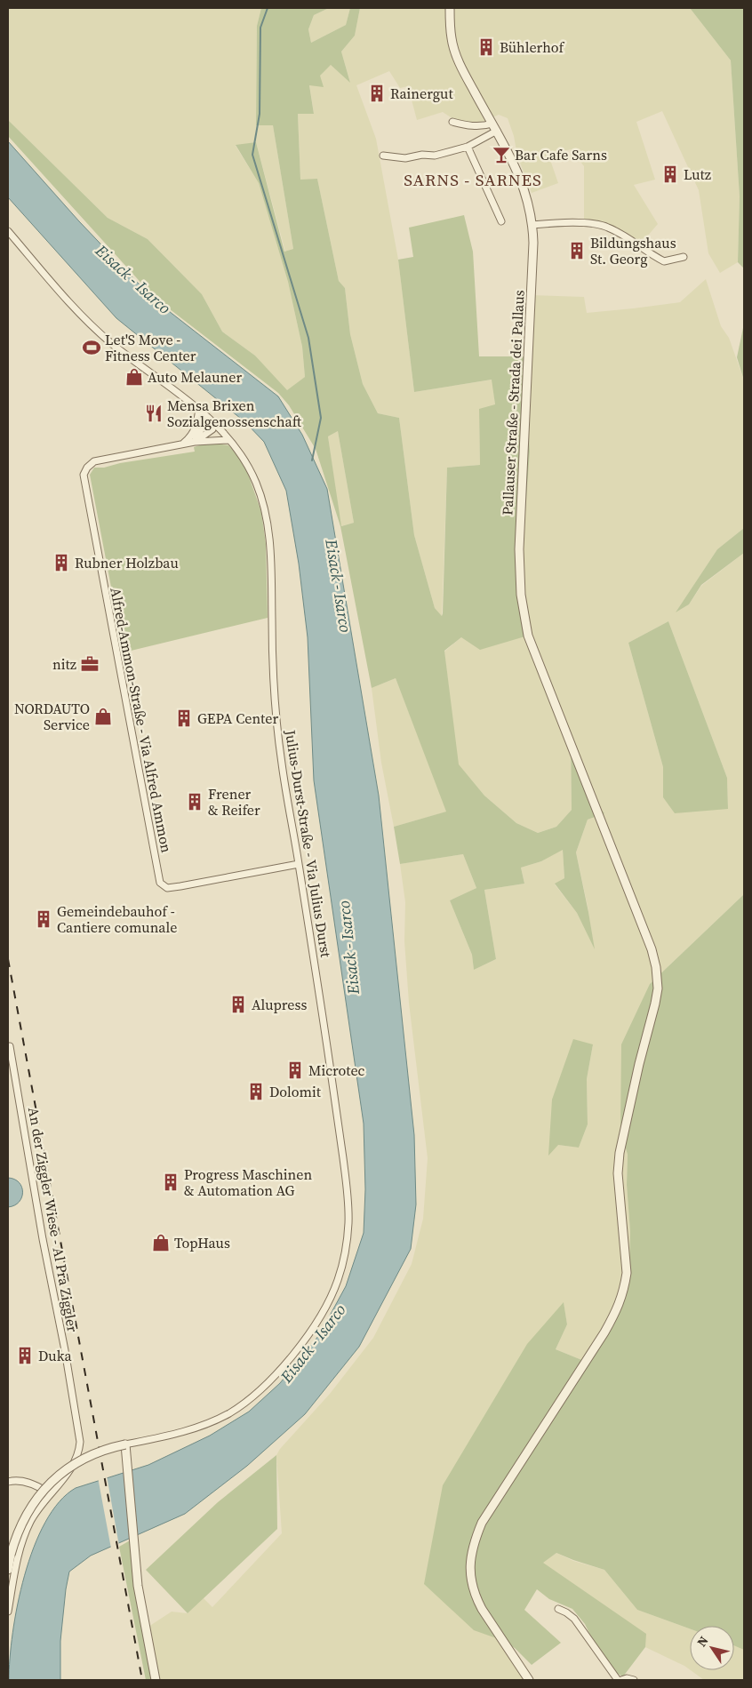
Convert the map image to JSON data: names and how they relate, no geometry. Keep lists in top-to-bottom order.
{
  "streets": {
    "street": [
      "Pallauser Straße - Strada dei Pallaus",
      "Alfred-Ammon-Straße - Via Alfred Ammon",
      "Julius-Durst-Straße - Via Julius Durst",
      "An der Ziggler Wiese - Al Pra Ziggler"
    ]
  },
  "crossings": [
    ["Alfred-Ammon-Straße - Via Alfred Ammon", "Julius-Durst-Straße - Via Julius Durst"]
  ],
  "districts": ["SARNS - SARNES"],
  "water": ["Eisack - Isarco"],
  "places": {
    "building": [
      "Bühlerhof",
      "Rainergut",
      "Lutz",
      "Bildungshaus St. Georg",
      "Rubner Holzbau",
      "GEPA Center",
      "Frener & Reifer",
      "Gemeindebauhof - Cantiere comunale",
      "Alupress",
      "Microtec",
      "Dolomit",
      "Progress Maschinen & Automation AG",
      "Duka"
    ],
    "bar": ["Bar Cafe Sarns"],
    "sports": ["Let'S Move - Fitness Center"],
    "shop": ["Auto Melauner", "NORDAUTO Service", "TopHaus"],
    "restaurant": ["Mensa Brixen Sozialgenossenschaft"],
    "office": ["nitz"]
  },
  "north": "top left"
}
